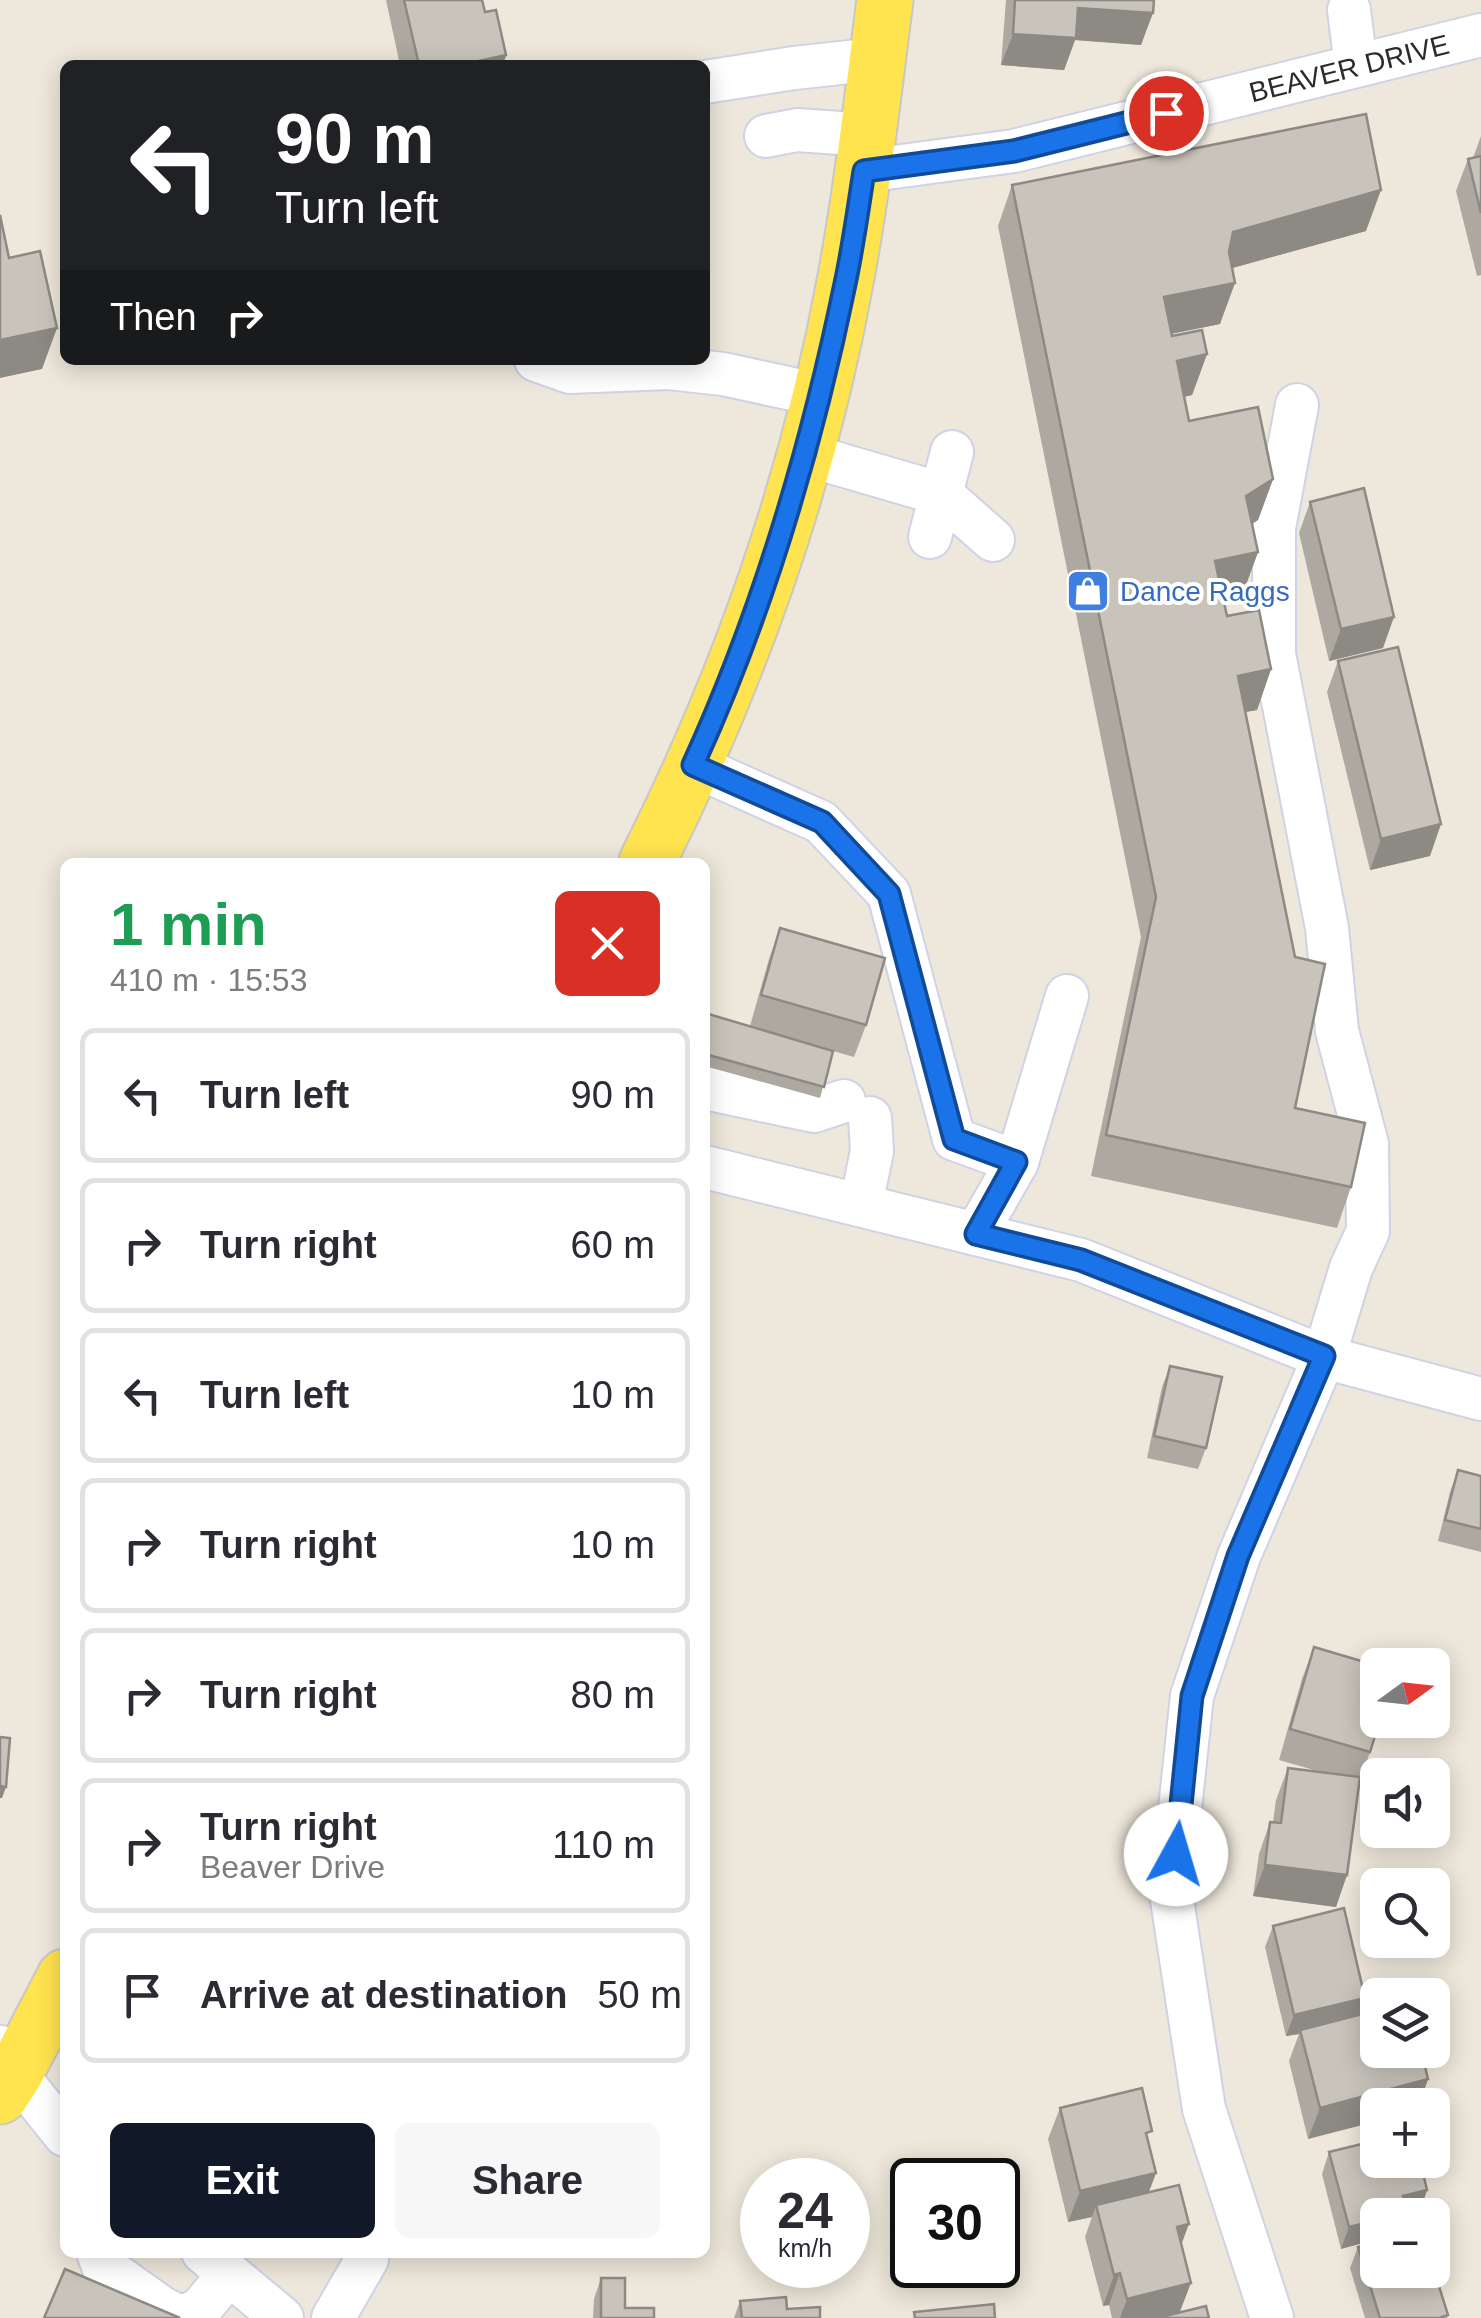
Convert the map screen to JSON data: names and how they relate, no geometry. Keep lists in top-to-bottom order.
{
  "streets": {
    "street": ["BEAVER DRIVE"]
  },
  "places": {
    "shop": ["Dance Raggs"]
  },
  "north": "right",
  "page": {
    "turn": ["90 m", "Turn left"],
    "then": "Then",
    "heading": ["1 min", "410 m · 15:53"],
    "list": [
      {
        "name": "Turn left",
        "value": "90 m"
      },
      {
        "name": "Turn right",
        "value": "60 m"
      },
      {
        "name": "Turn left",
        "value": "10 m"
      },
      {
        "name": "Turn right",
        "value": "10 m"
      },
      {
        "name": "Turn right",
        "value": "80 m"
      },
      {
        "name": "Turn right",
        "note": "Beaver Drive",
        "value": "110 m"
      },
      {
        "name": "Arrive at destination",
        "value": "50 m"
      }
    ],
    "map_buttons": ["+", "−"],
    "buttons": ["Exit", "Share"],
    "speed": "24 km/h",
    "limit": "30"
  }
}
